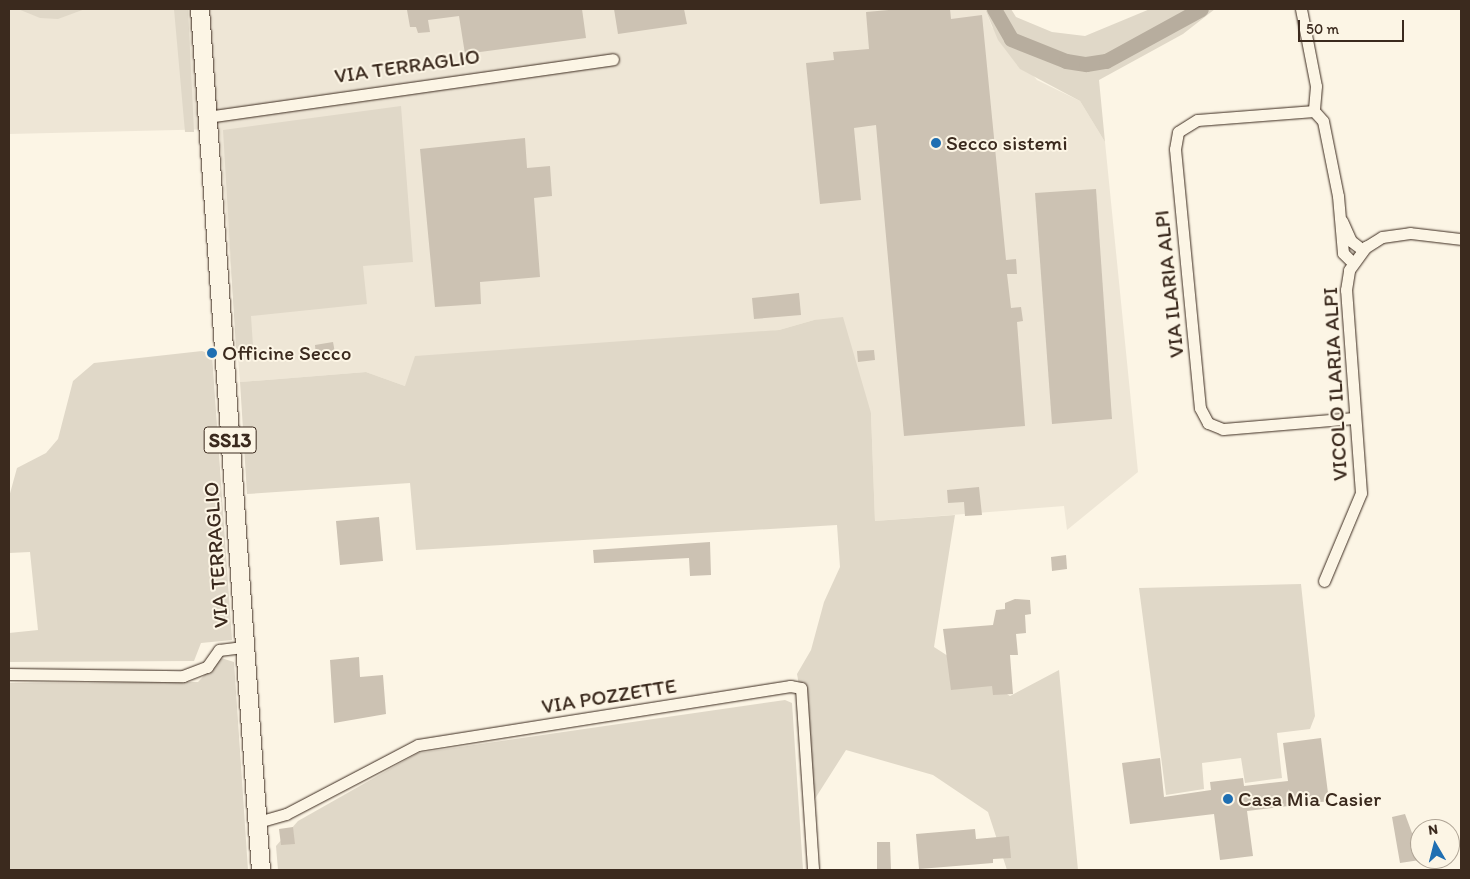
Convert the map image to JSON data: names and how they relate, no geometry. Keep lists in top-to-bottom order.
{
  "streets": {
    "main road": ["VIA TERRAGLIO", "SS13"],
    "street": ["VIA ILARIA ALPI", "VICOLO ILARIA ALPI", "VIA POZZETTE"]
  },
  "crossings": [
    ["VIA TERRAGLIO", "VIA POZZETTE"],
    ["VIA ILARIA ALPI", "VICOLO ILARIA ALPI"]
  ],
  "places": ["Secco sistemi", "Officine Secco", "Casa Mia Casier"],
  "scale_bar": "50 m",
  "north": "top"
}
